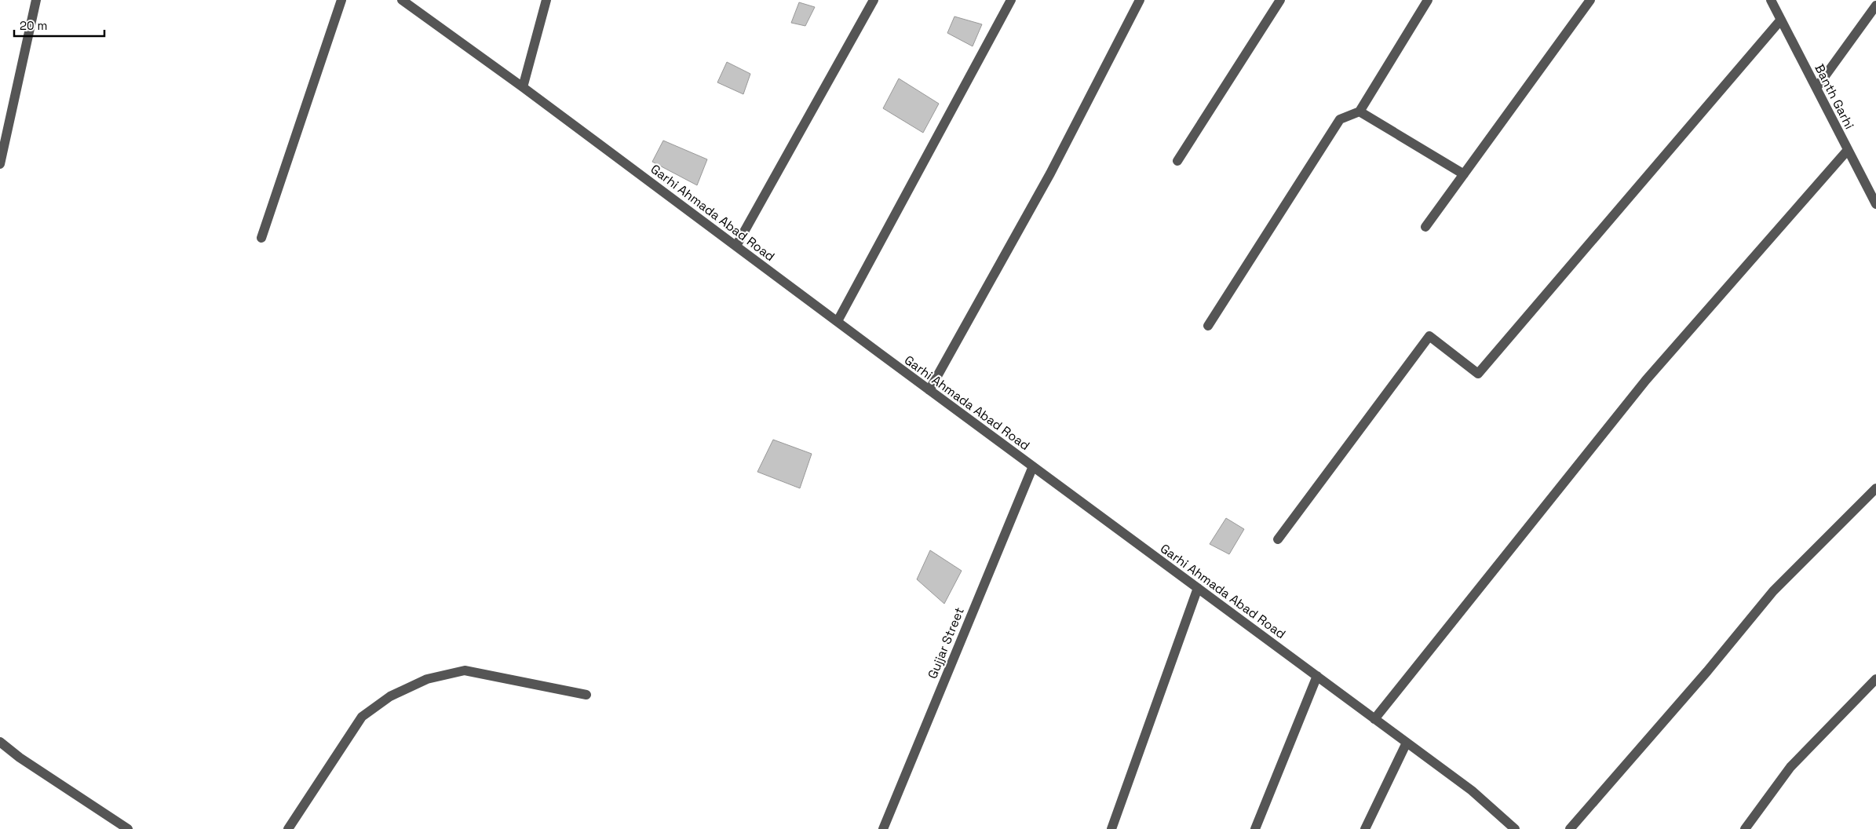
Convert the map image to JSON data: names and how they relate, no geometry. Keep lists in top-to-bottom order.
{
  "streets": {
    "street": ["Banth Garhi", "Garhi Ahmada Abad Road", "Gujjar Street"]
  },
  "crossings": [
    ["Garhi Ahmada Abad Road", "Gujjar Street"]
  ],
  "scale_bar": "20 m"
}
